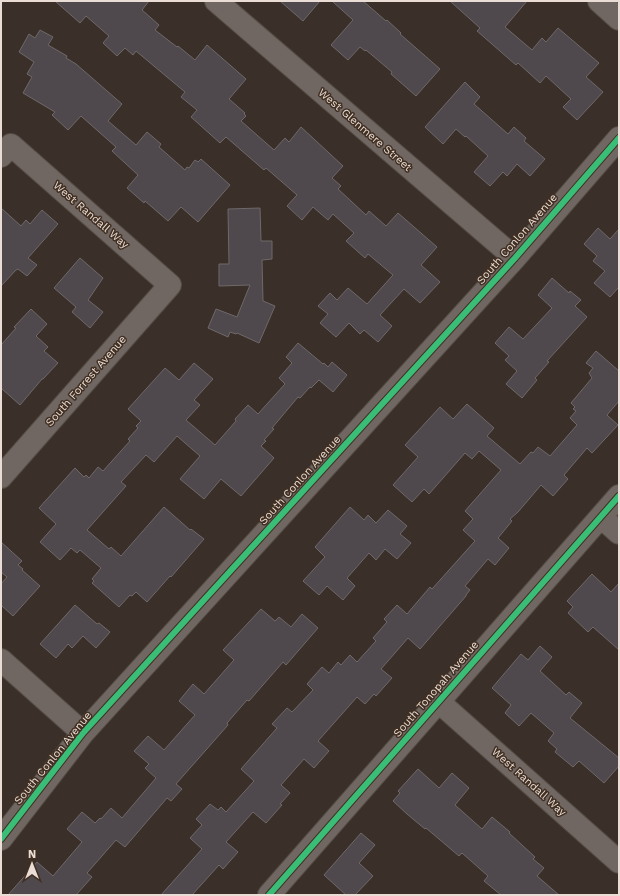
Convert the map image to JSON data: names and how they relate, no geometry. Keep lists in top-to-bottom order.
{
  "streets": {
    "street": [
      "West Glenmere Street",
      "West Randall Way",
      "South Conlon Avenue",
      "South Forrest Avenue",
      "South Tonopah Avenue"
    ]
  },
  "crossings": [
    ["West Glenmere Street", "South Conlon Avenue"],
    ["West Randall Way", "South Forrest Avenue"],
    ["West Randall Way", "South Tonopah Avenue"]
  ],
  "north": "top"
}
